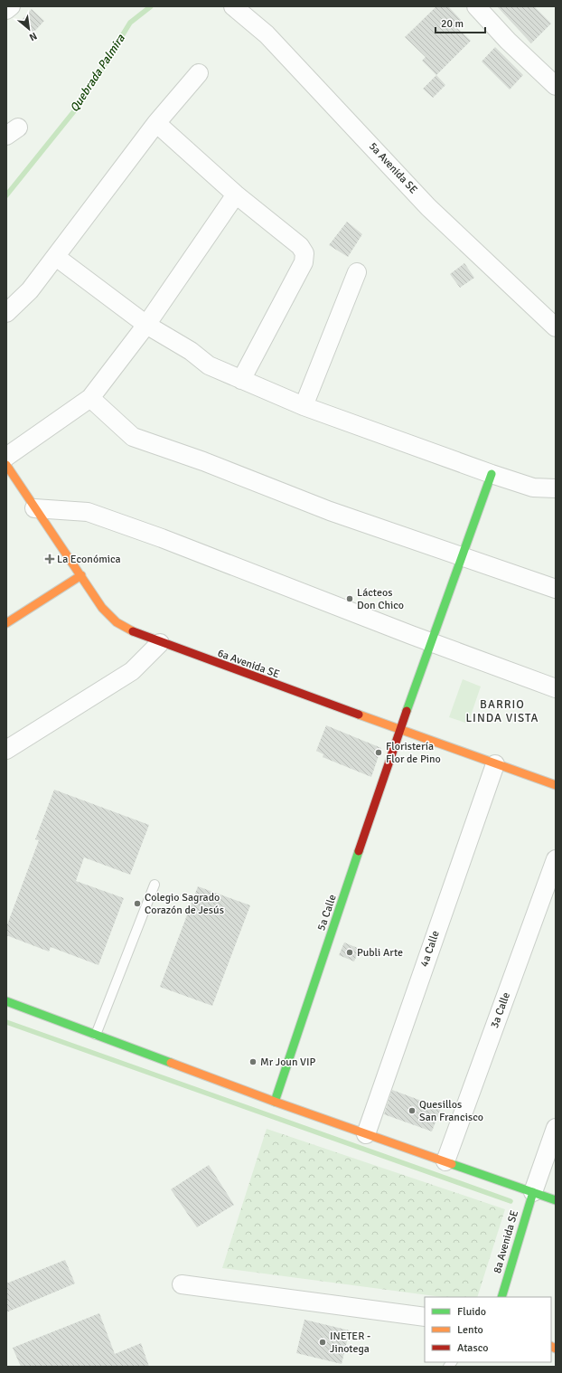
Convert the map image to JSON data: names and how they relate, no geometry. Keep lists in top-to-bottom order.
{
  "streets": {
    "street": [
      "5a Avenida SE",
      "6a Avenida SE",
      "5a Calle",
      "4a Calle",
      "3a Calle",
      "8a Avenida SE"
    ]
  },
  "crossings": [
    ["6a Avenida SE", "5a Calle"],
    ["6a Avenida SE", "4a Calle"]
  ],
  "districts": ["BARRIO LINDA VISTA"],
  "water": ["Quebrada Palmira"],
  "places": {
    "health": ["La Económica"],
    "other": [
      "Lácteos Don Chico",
      "Floristería Flor de Pino",
      "Colegio Sagrado Corazón de Jesús",
      "Publi Arte",
      "Mr Joun VIP",
      "Quesillos San Francisco",
      "INETER - Jinotega"
    ]
  },
  "legend": ["Fluido", "Lento", "Atasco"],
  "scale_bar": "20 m",
  "north": "bottom right"
}
